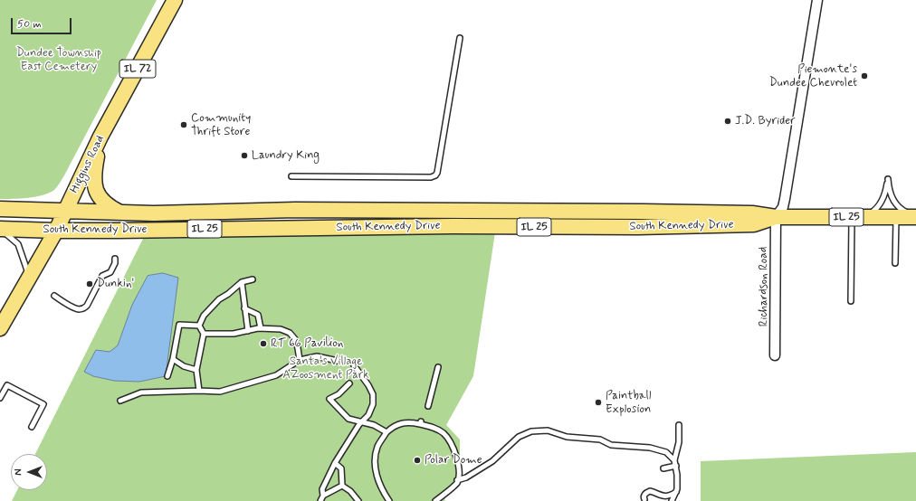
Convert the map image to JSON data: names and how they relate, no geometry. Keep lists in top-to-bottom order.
{
  "streets": {
    "main road": [
      "IL 72",
      "Higgins Road",
      "IL 25",
      "South Kennedy Drive"
    ],
    "street": ["Richardson Road"]
  },
  "crossings": [
    ["Higgins Road", "South Kennedy Drive"],
    ["South Kennedy Drive", "Richardson Road"]
  ],
  "parks": ["Dundee Township East Cemetery", "Santa's Village AZoosment Park"],
  "places": [
    "Piemonte's Dundee Chevrolet",
    "J.D. Byrider",
    "Community Thrift Store",
    "Laundry King",
    "Dunkin'",
    "RT 66 Pavilion",
    "Paintball Explosion",
    "Polar Dome"
  ],
  "scale_bar": "50 m",
  "north": "left"
}
